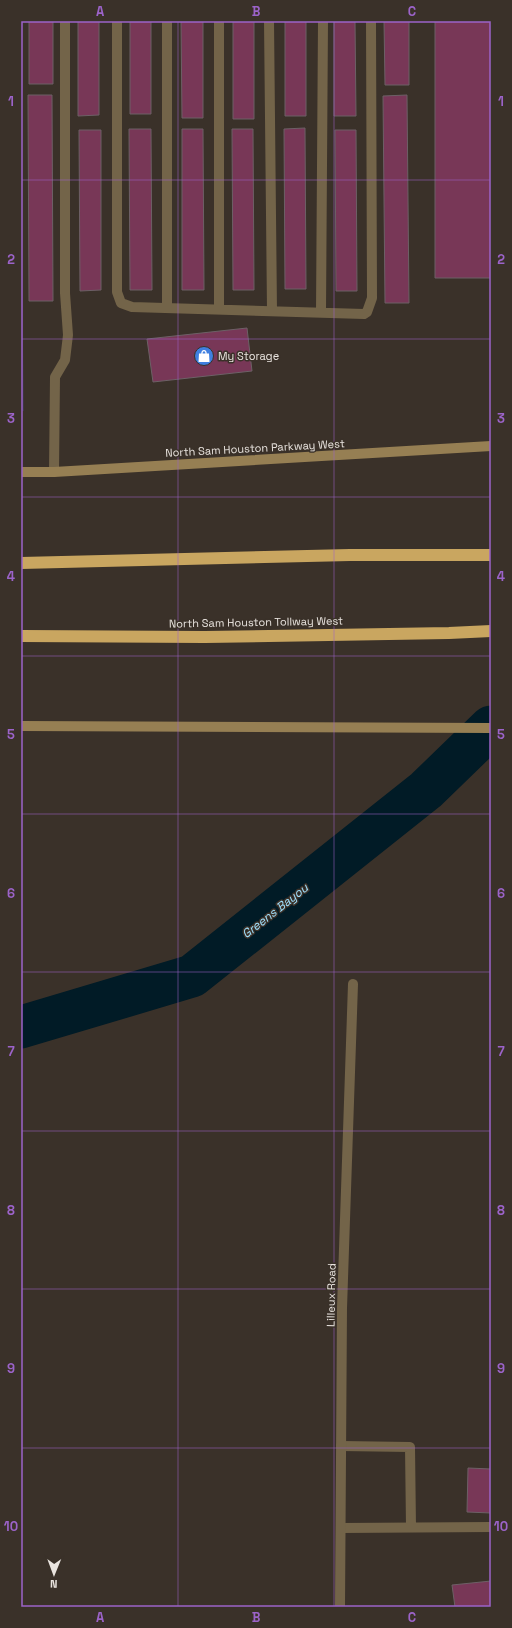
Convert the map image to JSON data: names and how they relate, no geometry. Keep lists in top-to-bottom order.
{
  "streets": {
    "highway": ["North Sam Houston Tollway West"],
    "main road": ["North Sam Houston Parkway West"],
    "street": ["Lilleux Road"]
  },
  "water": ["Greens Bayou"],
  "places": {
    "shop": ["My Storage"]
  },
  "north": "bottom",
  "grid": {
    "columns": ["A", "B", "C"],
    "rows": [
      "1",
      "2",
      "3",
      "4",
      "5",
      "6",
      "7",
      "8",
      "9",
      "10"
    ]
  }
}
